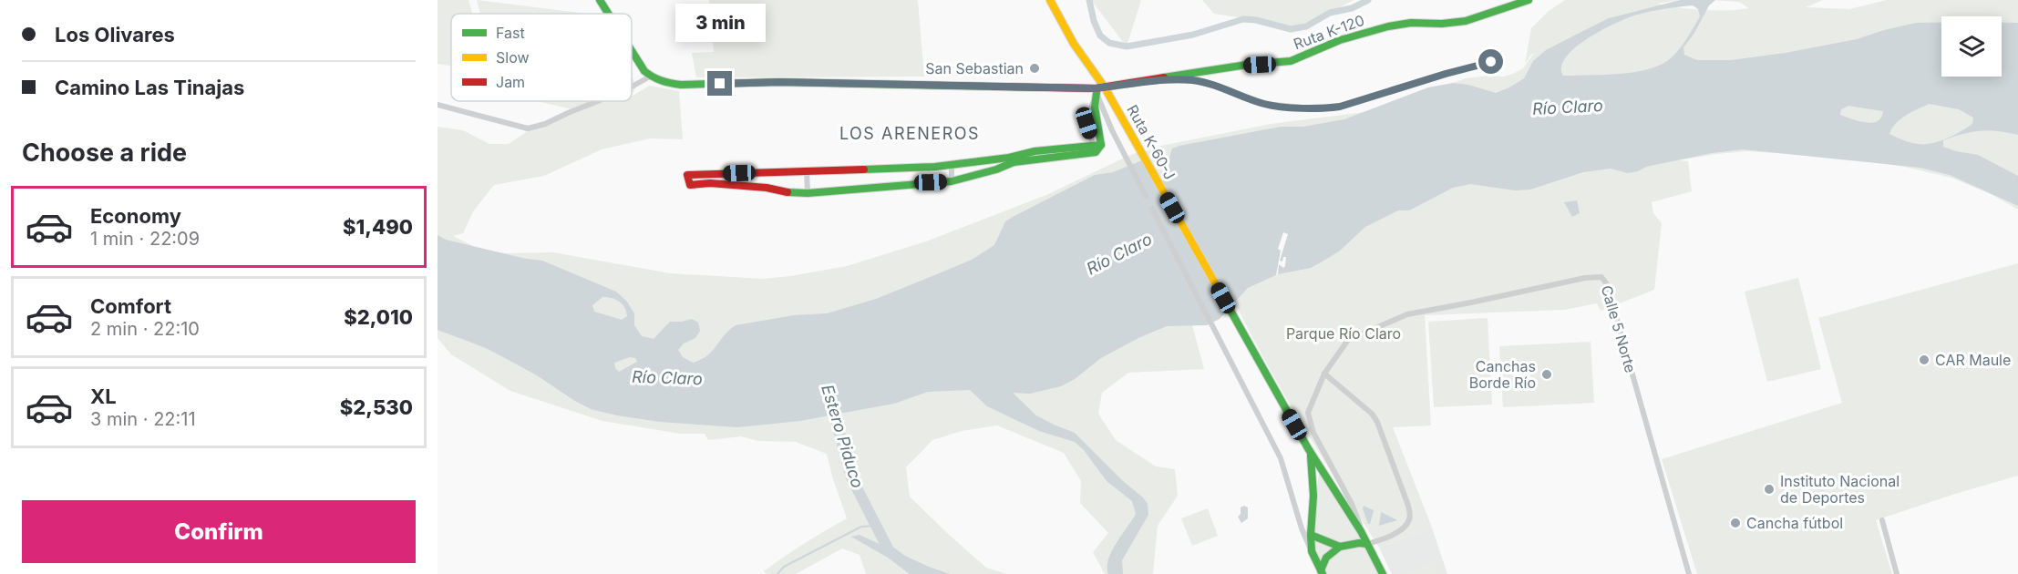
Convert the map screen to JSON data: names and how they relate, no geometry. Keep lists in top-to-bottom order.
{
  "streets": {
    "street": ["Ruta K-120", "Ruta K-60-J", "Calle 5 Norte"]
  },
  "crossings": [
    ["Ruta K-120", "Ruta K-60-J"]
  ],
  "districts": ["LOS ARENEROS"],
  "water": ["Río Claro", "Estero Piduco"],
  "parks": ["Parque Río Claro"],
  "places": [
    "San Sebastian",
    "CAR Maule",
    "Canchas Borde Río",
    "Instituto Nacional de Deportes",
    "Cancha fútbol"
  ],
  "legend": ["Fast", "Slow", "Jam"],
  "page": {
    "banner": ["Los Olivares", "Camino Las Tinajas"],
    "bubble": "3 min",
    "heading": "Choose a ride",
    "list": [
      {
        "name": "Economy",
        "note": "1 min · 22:09",
        "value": "$1,490"
      },
      {
        "name": "Comfort",
        "note": "2 min · 22:10",
        "value": "$2,010"
      },
      {
        "name": "XL",
        "note": "3 min · 22:11",
        "value": "$2,530"
      }
    ],
    "buttons": "Confirm"
  }
}
